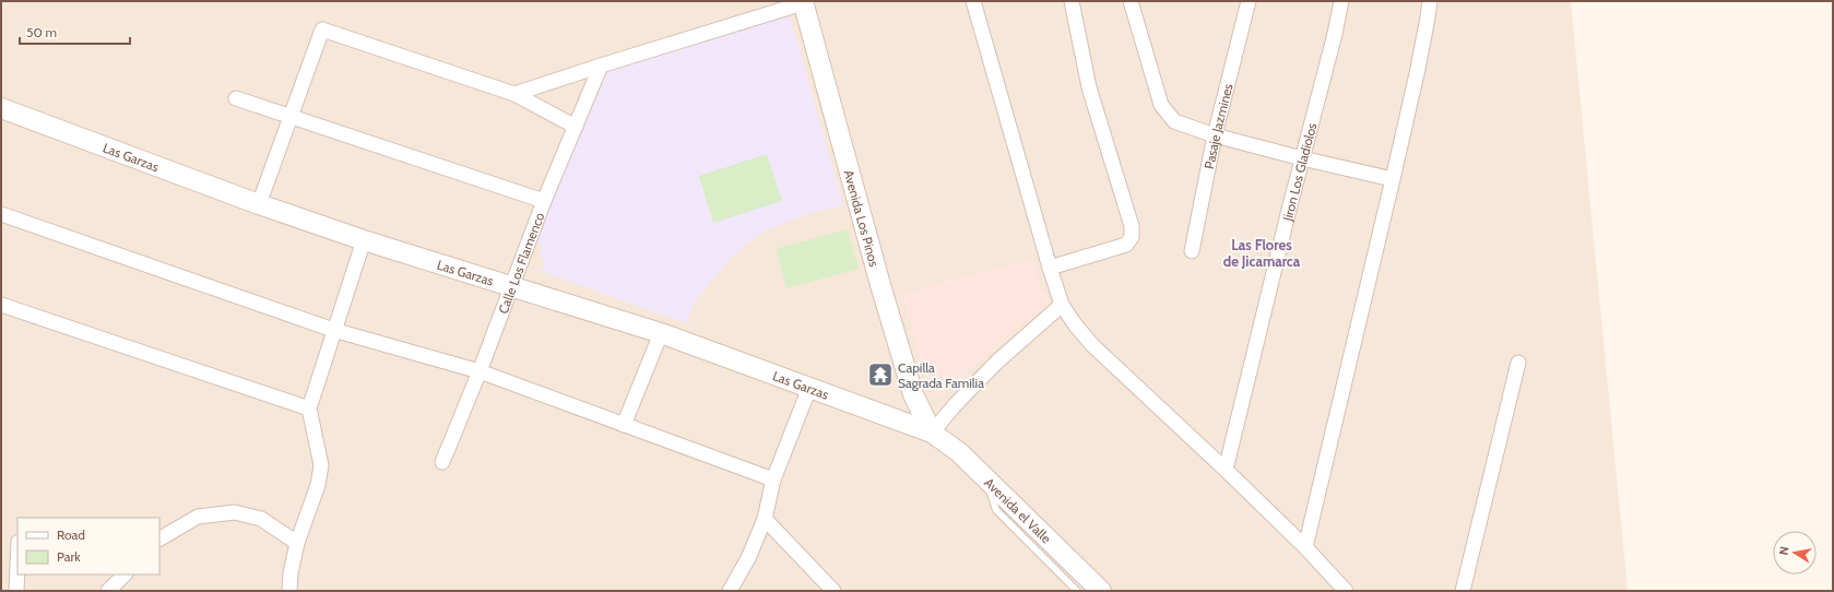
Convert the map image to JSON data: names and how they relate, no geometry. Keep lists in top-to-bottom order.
{
  "streets": {
    "street": [
      "Pasaje Jazmines",
      "Las Garzas",
      "Jiron Los Gladiolos",
      "Avenida Los Pinos",
      "Calle Los Flamenco",
      "Avenida el Valle"
    ]
  },
  "crossings": [
    ["Las Garzas", "Avenida Los Pinos"],
    ["Las Garzas", "Calle Los Flamenco"],
    ["Las Garzas", "Avenida el Valle"],
    ["Avenida Los Pinos", "Avenida el Valle"]
  ],
  "districts": ["Las Flores de Jicamarca"],
  "places": {
    "temple": ["Capilla Sagrada Familia"]
  },
  "legend": ["Road", "Park"],
  "scale_bar": "50 m",
  "north": "left"
}
